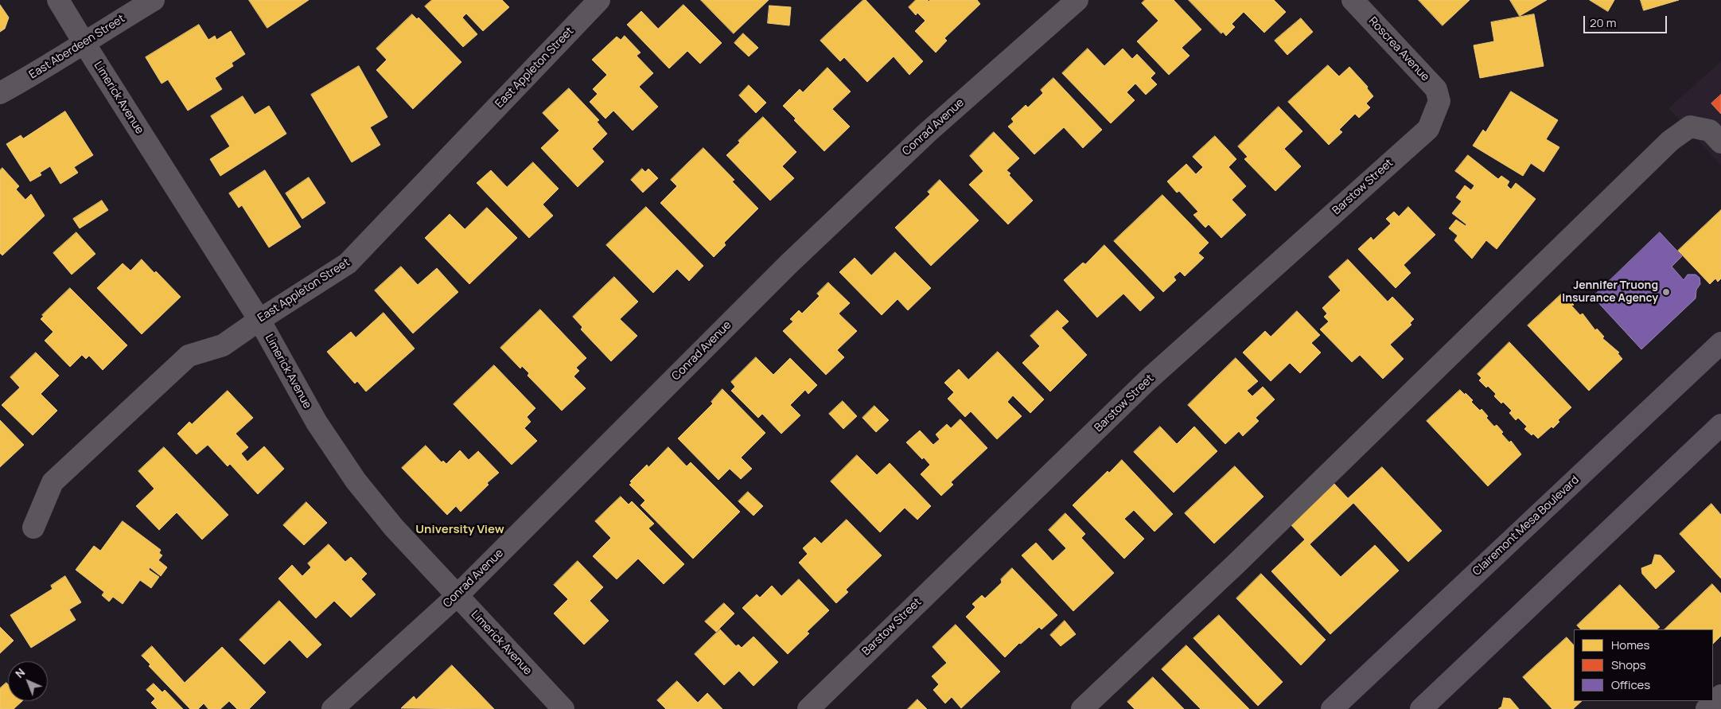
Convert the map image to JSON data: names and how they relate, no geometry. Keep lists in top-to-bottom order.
{
  "streets": {
    "main road": ["Clairemont Mesa Boulevard"],
    "street": [
      "East Aberdeen Street",
      "Roscrea Avenue",
      "East Appleton Street",
      "Limerick Avenue",
      "Conrad Avenue",
      "Barstow Street"
    ]
  },
  "crossings": [
    ["East Aberdeen Street", "Limerick Avenue"],
    ["Roscrea Avenue", "Barstow Street"],
    ["East Appleton Street", "Limerick Avenue"],
    ["Limerick Avenue", "Conrad Avenue"]
  ],
  "districts": ["University View"],
  "places": ["Jennifer Truong Insurance Agency"],
  "legend": ["Homes", "Shops", "Offices"],
  "scale_bar": "20 m",
  "north": "top left"
}
